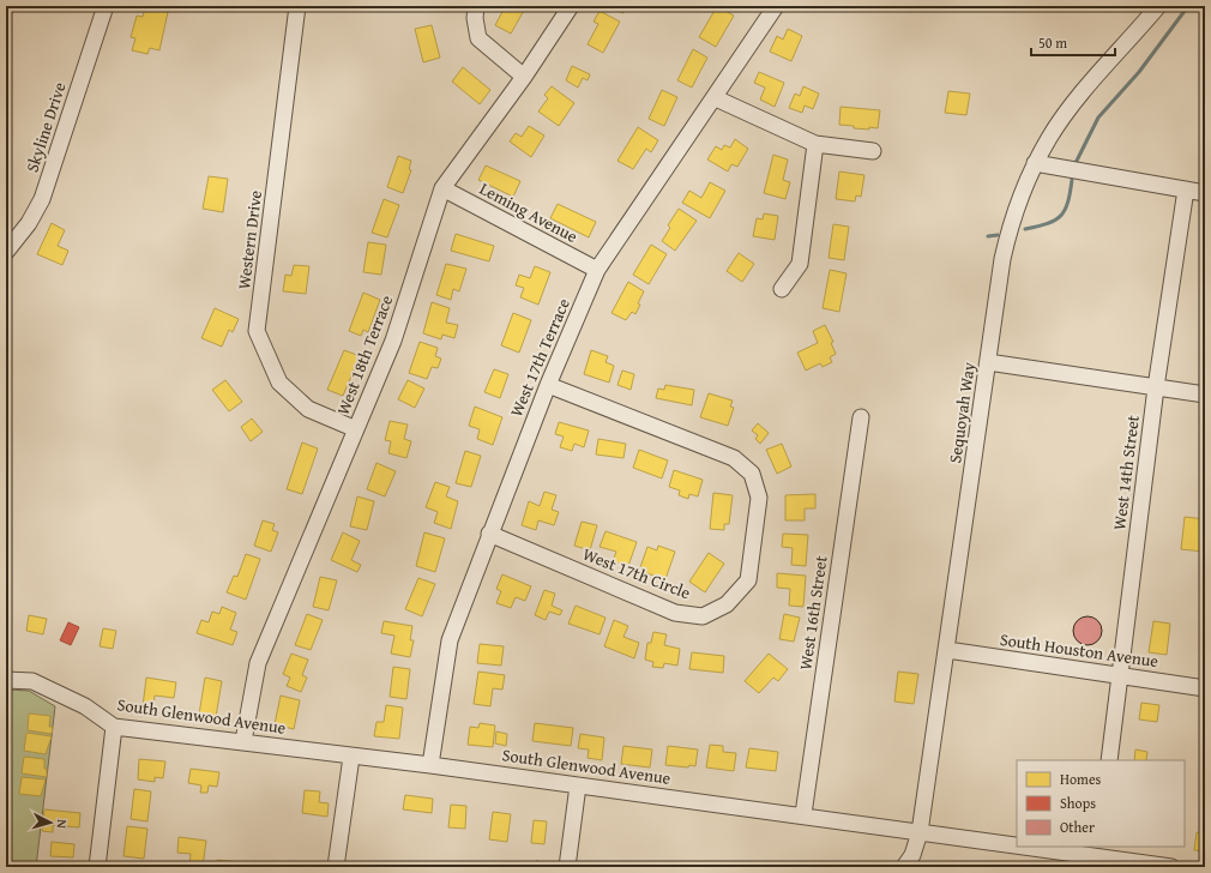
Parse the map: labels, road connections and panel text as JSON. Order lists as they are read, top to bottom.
{
  "streets": {
    "street": [
      "Skyline Drive",
      "Leming Avenue",
      "Western Drive",
      "West 18th Terrace",
      "West 17th Terrace",
      "Sequoyah Way",
      "West 14th Street",
      "West 17th Circle",
      "West 16th Street",
      "South Houston Avenue",
      "South Glenwood Avenue"
    ]
  },
  "crossings": [
    ["Leming Avenue", "West 18th Terrace"],
    ["Leming Avenue", "West 17th Terrace"],
    ["Western Drive", "West 18th Terrace"],
    ["West 18th Terrace", "South Glenwood Avenue"],
    ["West 17th Terrace", "West 17th Circle"],
    ["West 17th Terrace", "South Glenwood Avenue"],
    ["Sequoyah Way", "South Houston Avenue"],
    ["Sequoyah Way", "South Glenwood Avenue"],
    ["West 14th Street", "South Houston Avenue"],
    ["West 16th Street", "South Glenwood Avenue"]
  ],
  "legend": ["Homes", "Shops", "Other"],
  "scale_bar": "50 m",
  "north": "right"
}
